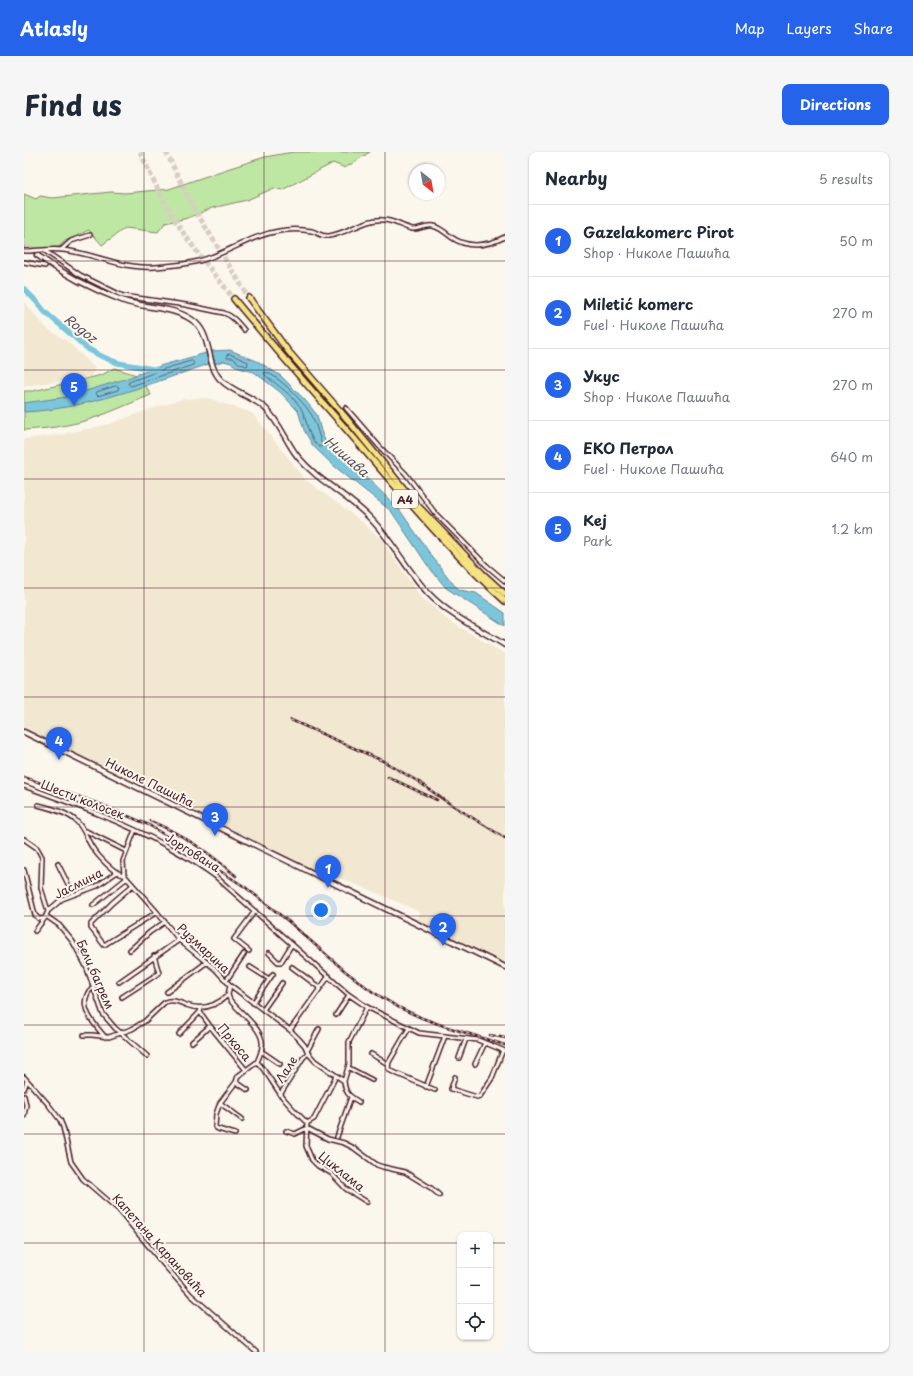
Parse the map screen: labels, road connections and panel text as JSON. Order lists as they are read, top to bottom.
{
  "streets": {
    "highway": ["A4"],
    "main road": ["Николе Пашића"],
    "street": [
      "Шести колосек",
      "Јоргована",
      "Јасмина",
      "Рузмарина",
      "Бели багрем",
      "Пркоса",
      "Лале",
      "Циклама",
      "Капетана Карановића"
    ]
  },
  "crossings": [
    ["Шести колосек", "Јоргована"],
    ["Јасмина", "Рузмарина"],
    ["Рузмарина", "Лале"]
  ],
  "water": ["Rogoz", "Нишава"],
  "north": "bottom right",
  "page": {
    "header": "Atlasly",
    "nav": ["Map", "Layers", "Share"],
    "title": "Find us",
    "buttons": "Directions",
    "heading": ["Nearby", "5 results"],
    "list": [
      {
        "mark": "1",
        "name": "Gazelakomerc Pirot",
        "note": "Shop · Николе Пашића",
        "value": "50 m"
      },
      {
        "mark": "2",
        "name": "Miletić komerc",
        "note": "Fuel · Николе Пашића",
        "value": "270 m"
      },
      {
        "mark": "3",
        "name": "Укус",
        "note": "Shop · Николе Пашића",
        "value": "270 m"
      },
      {
        "mark": "4",
        "name": "ЕКО Петрол",
        "note": "Fuel · Николе Пашића",
        "value": "640 m"
      },
      {
        "mark": "5",
        "name": "Кеј",
        "note": "Park",
        "value": "1.2 km"
      }
    ],
    "pins": [
      "5",
      "4",
      "3",
      "1",
      "2"
    ],
    "map_buttons": ["+", "−"]
  }
}
